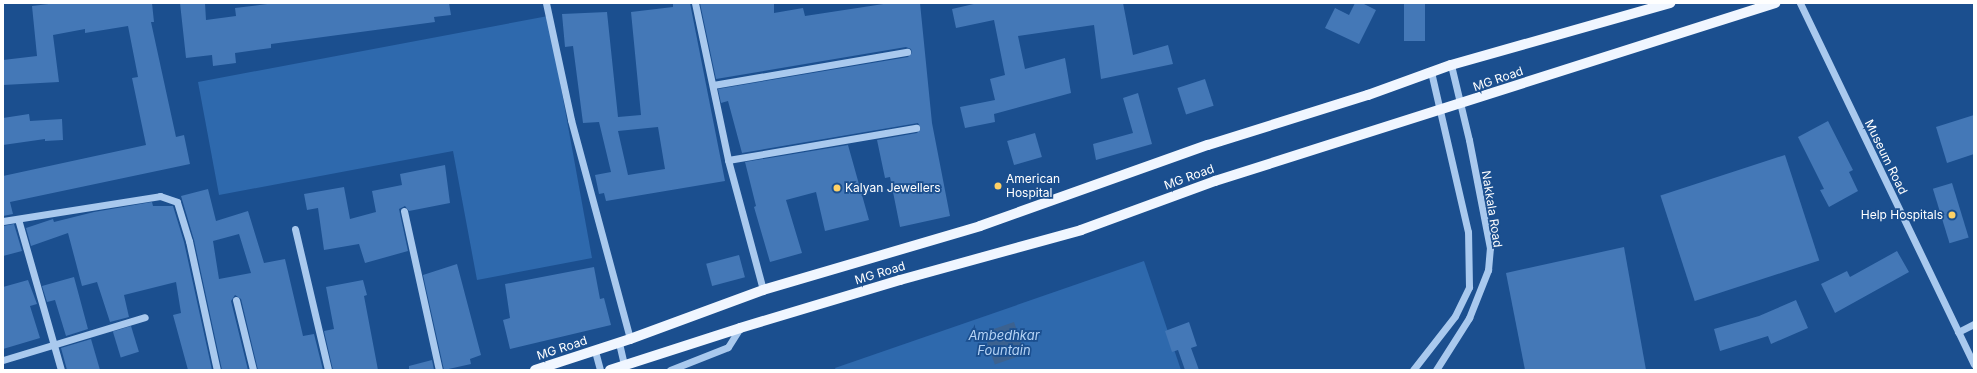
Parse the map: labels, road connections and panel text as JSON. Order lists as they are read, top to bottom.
{
  "streets": {
    "main road": ["MG Road"],
    "street": ["Museum Road", "Nakkala Road"]
  },
  "crossings": [
    ["MG Road", "Nakkala Road"]
  ],
  "water": ["Ambedhkar Fountain"],
  "places": ["American Hospital", "Kalyan Jewellers", "Help Hospitals"]
}
